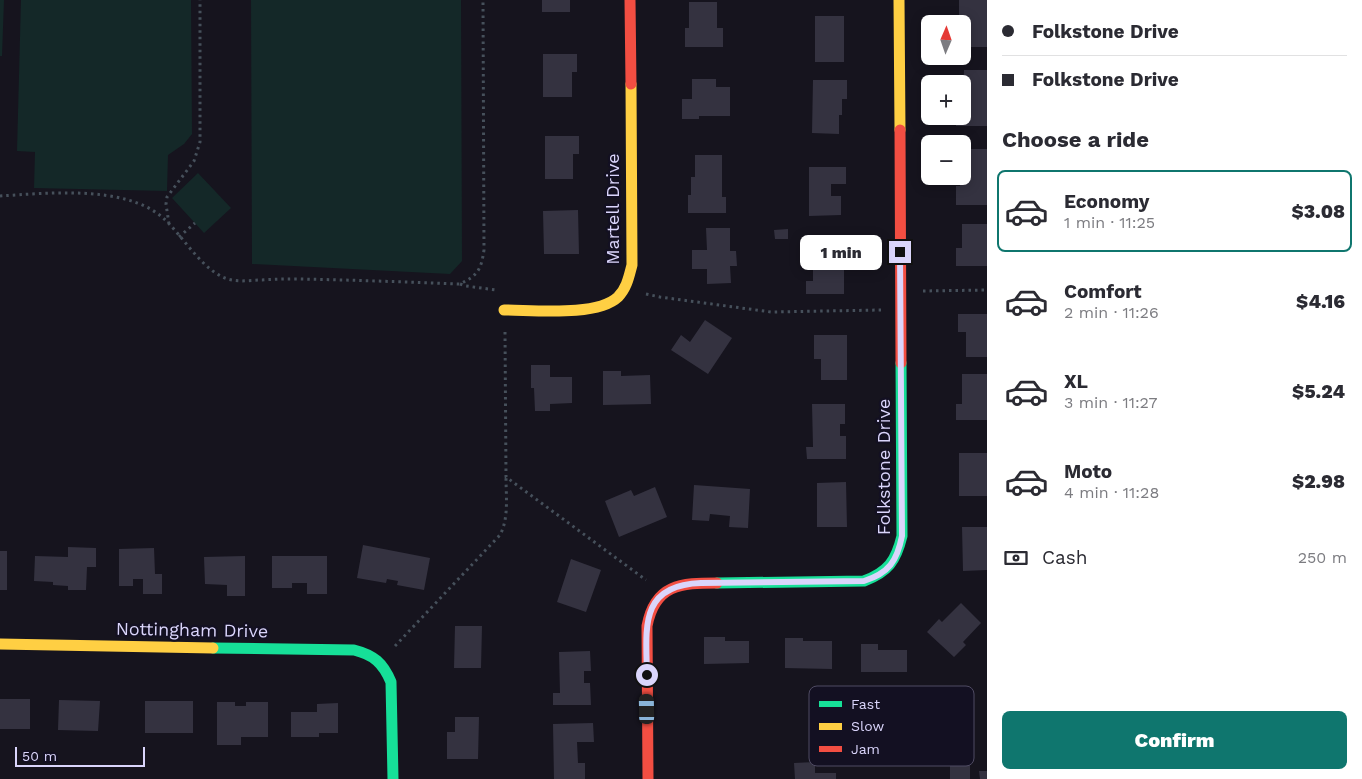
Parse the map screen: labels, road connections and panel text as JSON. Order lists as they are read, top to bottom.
{
  "streets": {
    "street": ["Martell Drive", "Folkstone Drive", "Nottingham Drive"]
  },
  "legend": ["Fast", "Slow", "Jam"],
  "scale_bar": "50 m",
  "north": "top",
  "page": {
    "banner": ["Folkstone Drive", "Folkstone Drive"],
    "map_buttons": ["+", "−"],
    "heading": "Choose a ride",
    "list": [
      {
        "name": "Economy",
        "note": "1 min · 11:25",
        "value": "$3.08"
      },
      {
        "name": "Comfort",
        "note": "2 min · 11:26",
        "value": "$4.16"
      },
      {
        "name": "XL",
        "note": "3 min · 11:27",
        "value": "$5.24"
      },
      {
        "name": "Moto",
        "note": "4 min · 11:28",
        "value": "$2.98"
      }
    ],
    "bubble": "1 min",
    "pay": ["Cash", "250 m"],
    "buttons": "Confirm",
    "scale": "50 m"
  }
}
